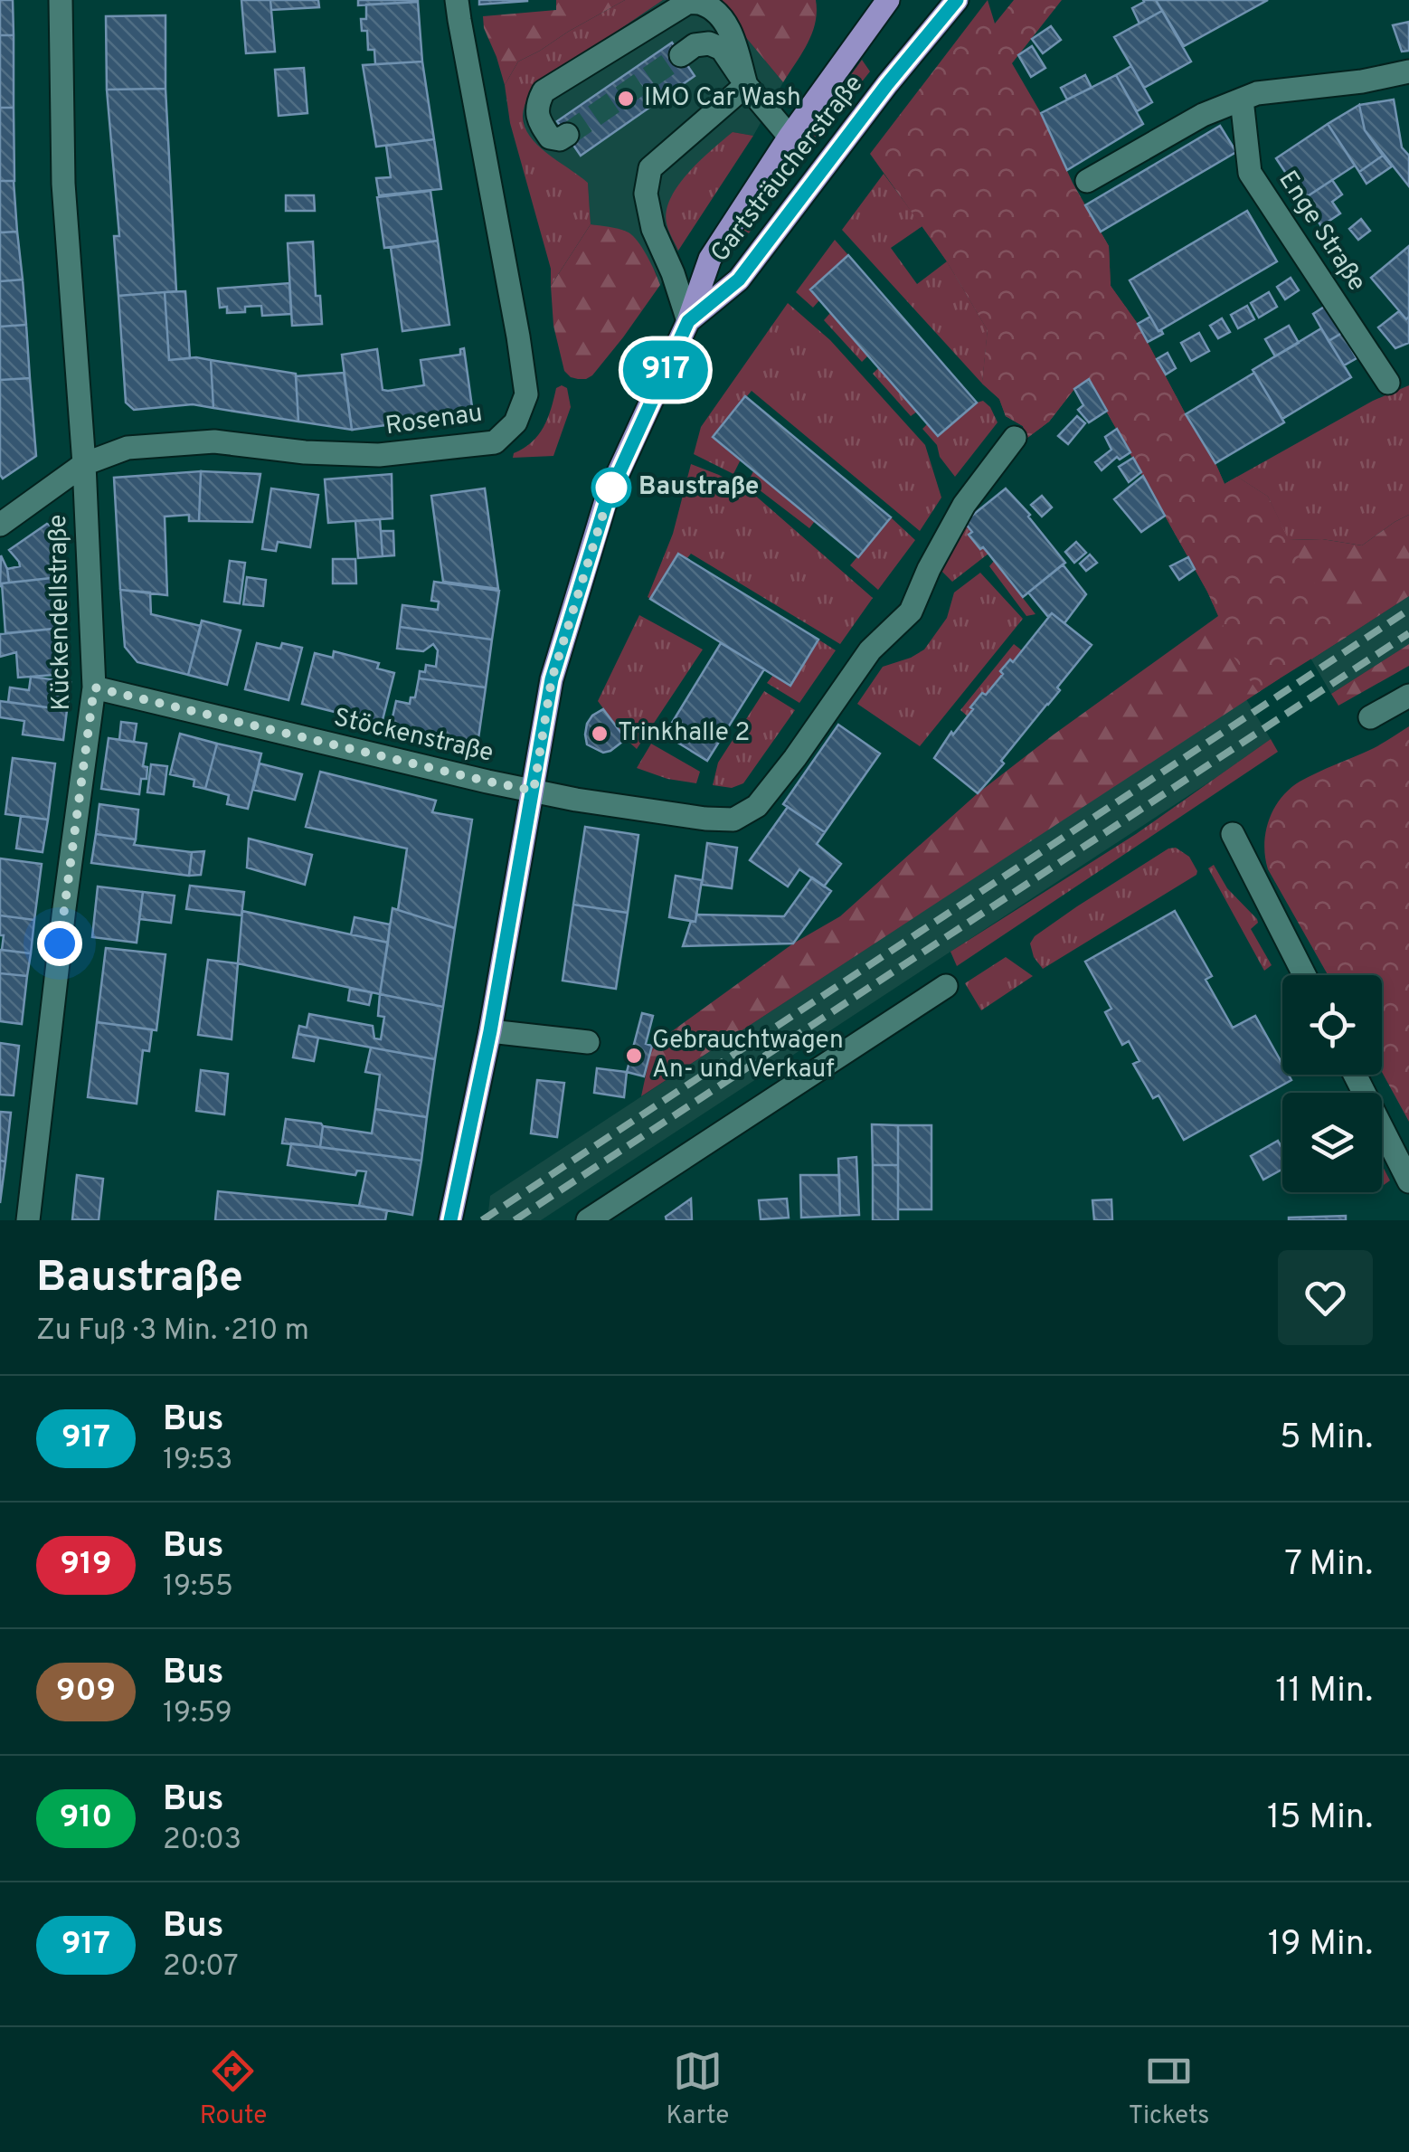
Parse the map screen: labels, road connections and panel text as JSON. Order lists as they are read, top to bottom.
{
  "streets": {
    "main road": ["Gartsträucherstraße"],
    "street": [
      "Enge Straße",
      "Rosenau",
      "Kückendellstraße",
      "Stöckenstraße"
    ]
  },
  "crossings": [
    ["Rosenau", "Kückendellstraße"],
    ["Kückendellstraße", "Stöckenstraße"]
  ],
  "places": [
    "IMO Car Wash",
    "Baustraße",
    "Trinkhalle 2",
    "Gebrauchtwagen An- und Verkauf"
  ],
  "lines": ["bus line 917"],
  "page": {
    "on_map": "917",
    "heading": ["Baustraße", "Zu Fuß · 3 Min. · 210 m"],
    "list": [
      {
        "mark": "917",
        "name": "Bus",
        "note": "19:53",
        "value": "5 Min."
      },
      {
        "mark": "919",
        "name": "Bus",
        "note": "19:55",
        "value": "7 Min."
      },
      {
        "mark": "909",
        "name": "Bus",
        "note": "19:59",
        "value": "11 Min."
      },
      {
        "mark": "910",
        "name": "Bus",
        "note": "20:03",
        "value": "15 Min."
      },
      {
        "mark": "917",
        "name": "Bus",
        "note": "20:07",
        "value": "19 Min."
      }
    ],
    "tabs": ["Route", "Karte", "Tickets"]
  }
}
